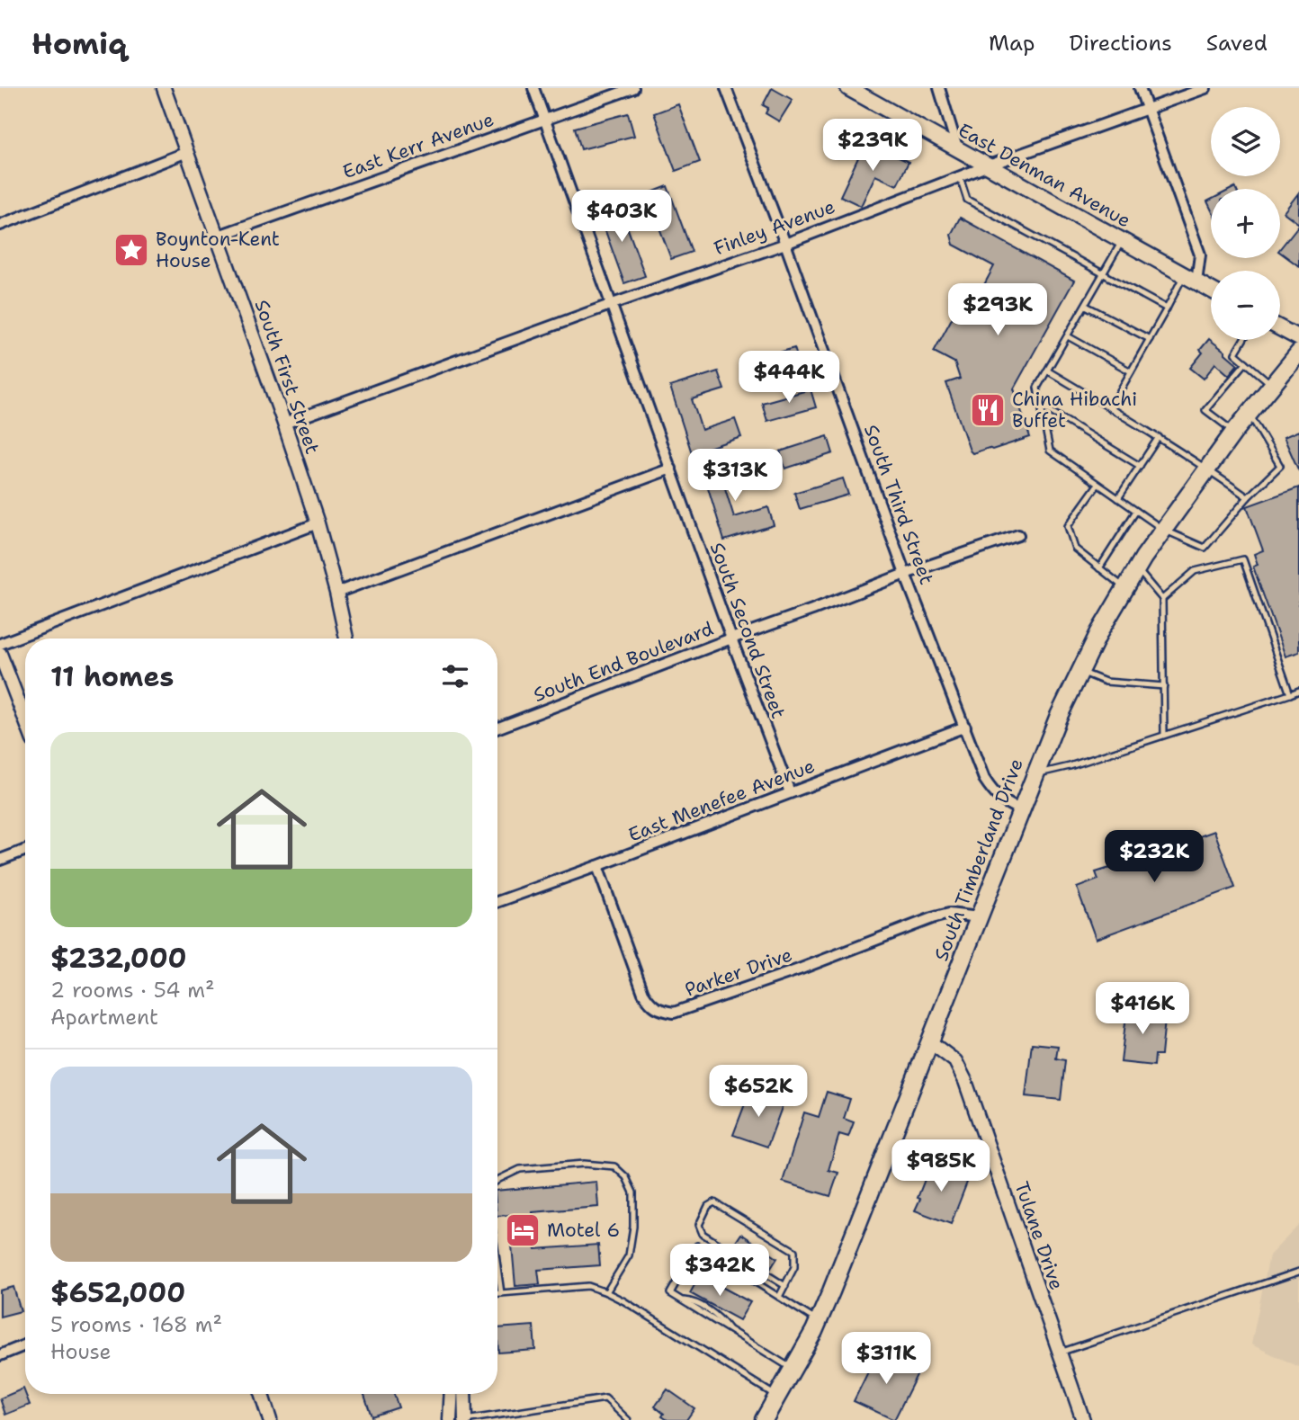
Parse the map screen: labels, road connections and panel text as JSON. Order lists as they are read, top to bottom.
{
  "streets": {
    "main road": ["East Denman Avenue", "South Timberland Drive"],
    "street": [
      "East Kerr Avenue",
      "Finley Avenue",
      "South First Street",
      "South Third Street",
      "South Second Street",
      "South End Boulevard",
      "East Menefee Avenue",
      "Parker Drive",
      "Tulane Drive"
    ]
  },
  "crossings": [
    ["East Kerr Avenue", "South First Street"],
    ["East Kerr Avenue", "South Second Street"],
    ["East Denman Avenue", "Finley Avenue"],
    ["Finley Avenue", "South First Street"],
    ["Finley Avenue", "South Third Street"],
    ["Finley Avenue", "South Second Street"],
    ["South Third Street", "South End Boulevard"],
    ["South Third Street", "East Menefee Avenue"],
    ["South Third Street", "South Timberland Drive"],
    ["South Second Street", "South End Boulevard"],
    ["South Second Street", "East Menefee Avenue"],
    ["East Menefee Avenue", "Parker Drive"],
    ["South Timberland Drive", "Parker Drive"],
    ["South Timberland Drive", "Tulane Drive"]
  ],
  "places": {
    "place": ["Boynton-Kent House"],
    "restaurant": ["China Hibachi Buffet"],
    "hotel": ["Motel 6"]
  },
  "page": {
    "header": "Homiq",
    "nav": ["Map", "Directions", "Saved"],
    "map_buttons": ["+", "−"],
    "price": [
      "$239K",
      "$403K",
      "$293K",
      "$444K",
      "$313K",
      "$232K",
      "$416K",
      "$652K",
      "$985K",
      "$342K",
      "$311K"
    ],
    "heading": "11 homes",
    "list": [
      {
        "name": "$232,000",
        "note": "2 rooms · 54 m² · Apartment"
      },
      {
        "name": "$652,000",
        "note": "5 rooms · 168 m² · House"
      }
    ]
  }
}
